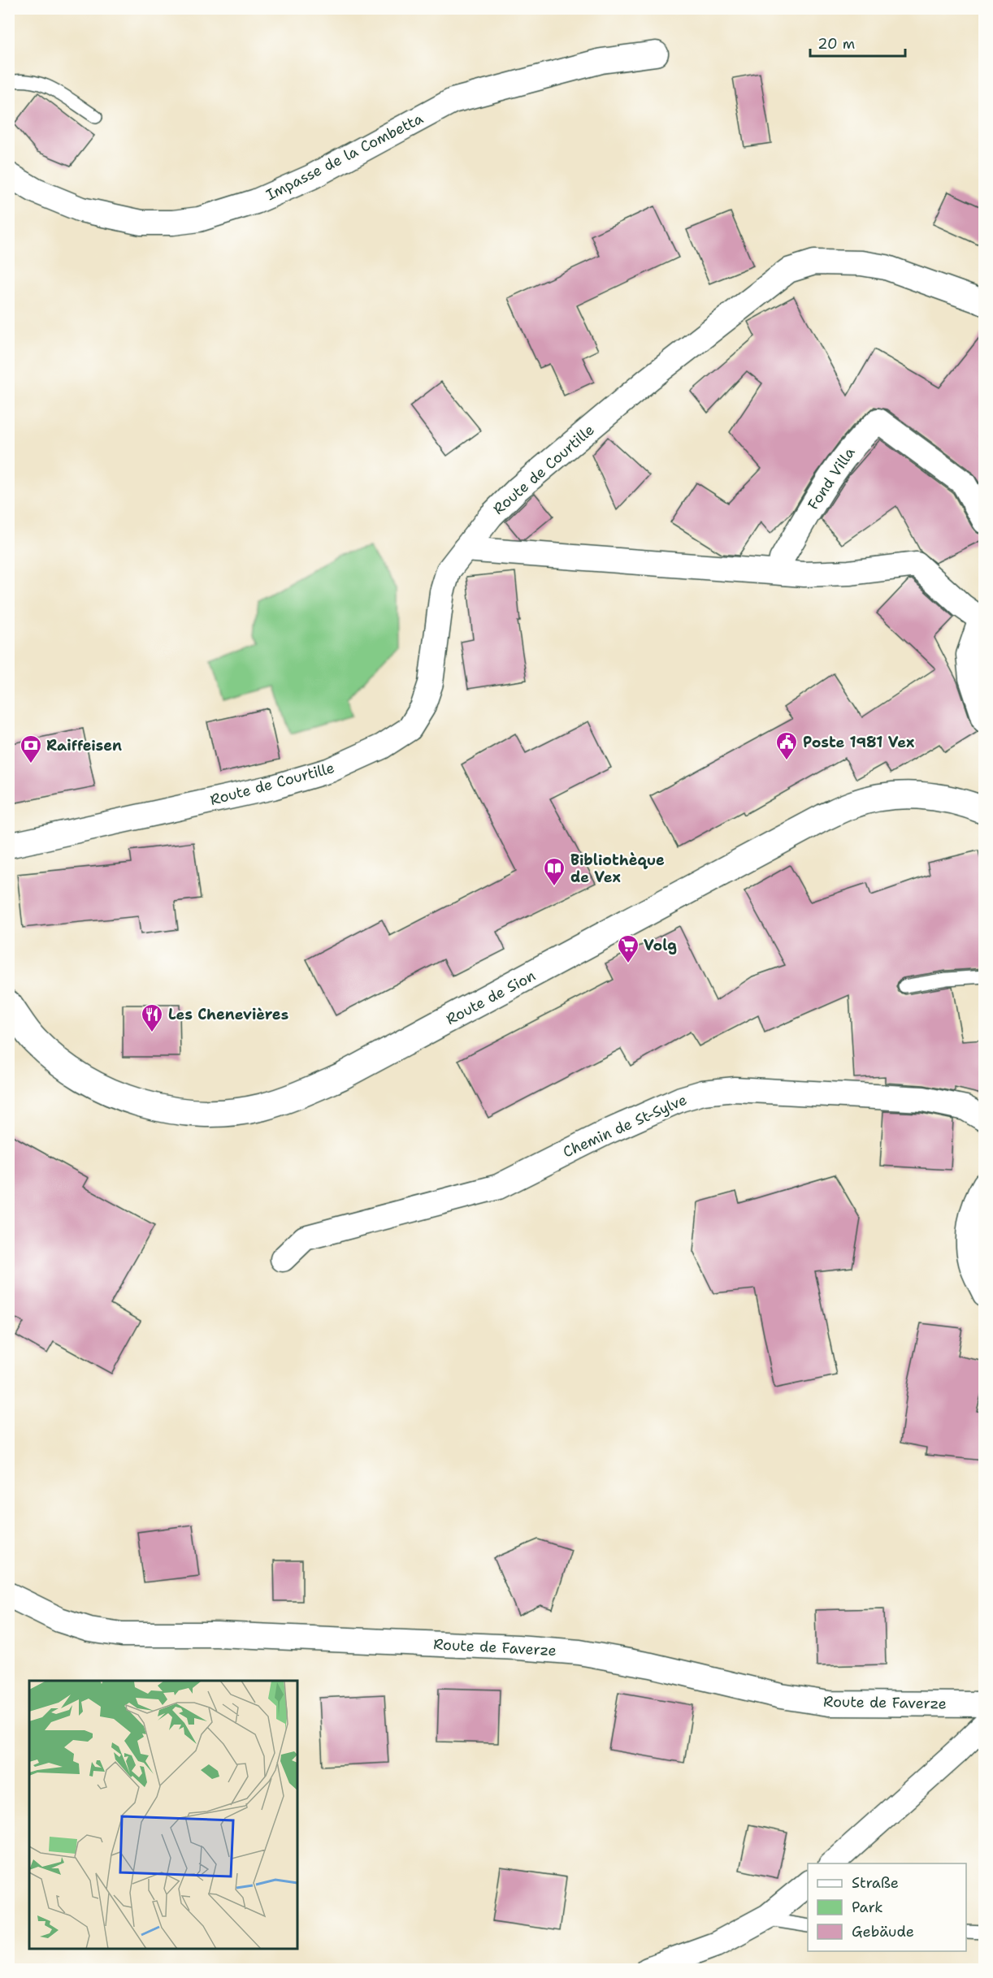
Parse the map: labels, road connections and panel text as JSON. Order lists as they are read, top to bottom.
{
  "streets": {
    "main road": ["Route de Sion"],
    "street": [
      "Impasse de la Combetta",
      "Route de Courtille",
      "Fond Villa",
      "Chemin de St-Sylve",
      "Route de Faverze"
    ]
  },
  "places": {
    "public building": ["Poste 1981 Vex"],
    "bank": ["Raiffeisen"],
    "library": ["Bibliothèque de Vex"],
    "supermarket": ["Volg"],
    "restaurant": ["Les Chenevières"]
  },
  "legend": ["Straße", "Park", "Gebäude"],
  "scale_bar": "20 m"
}
